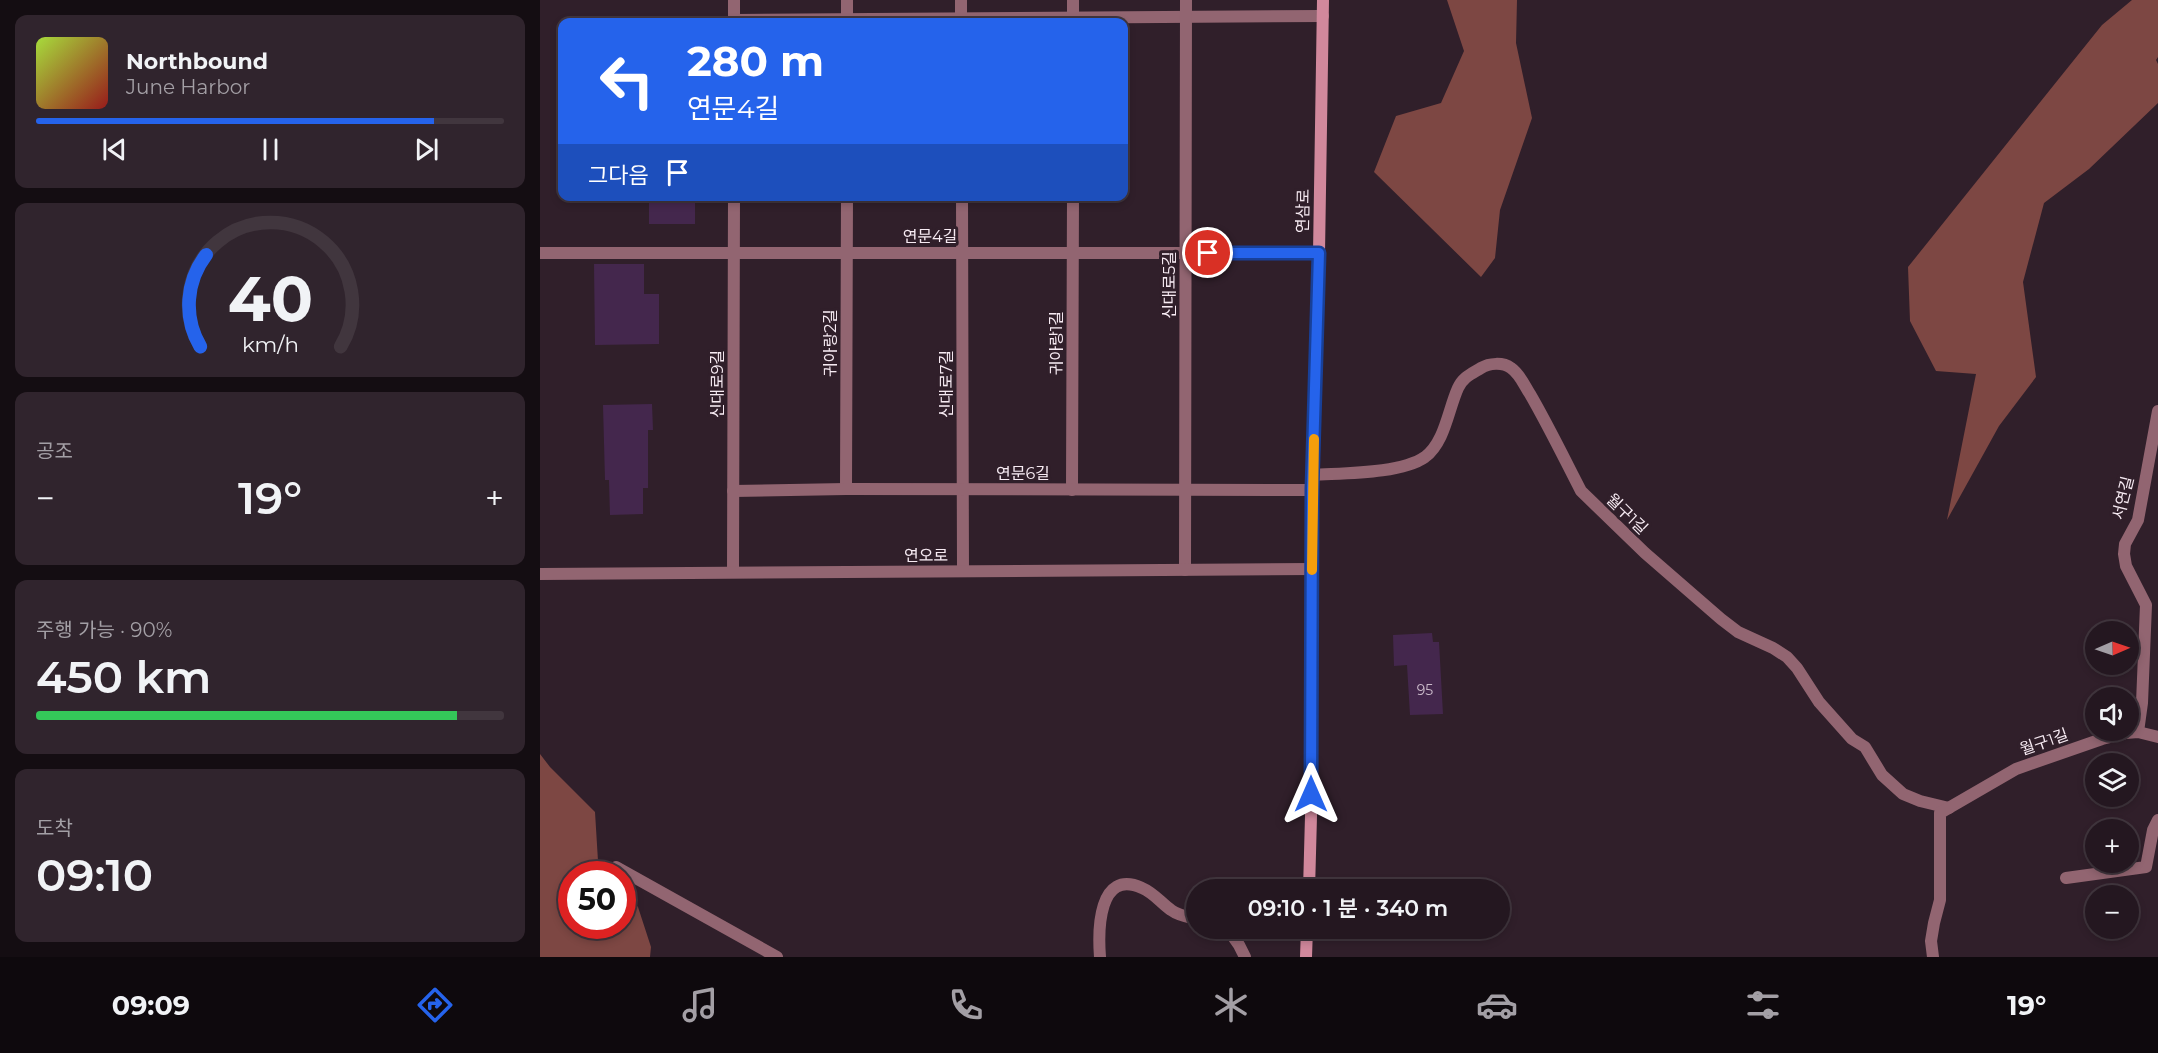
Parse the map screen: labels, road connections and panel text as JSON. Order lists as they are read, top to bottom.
{
  "streets": {
    "main road": ["연삼로"],
    "street": [
      "연문4길",
      "신대로5길",
      "귀아랑2길",
      "귀아랑1길",
      "신대로9길",
      "신대로7길",
      "연문6길",
      "서연길",
      "월구1길",
      "연오로"
    ]
  },
  "crossings": [
    ["연삼로", "연문4길"],
    ["연삼로", "연문6길"],
    ["연삼로", "월구1길"],
    ["연삼로", "연오로"],
    ["연문4길", "신대로5길"],
    ["연문4길", "귀아랑2길"],
    ["연문4길", "귀아랑1길"],
    ["연문4길", "신대로9길"],
    ["연문4길", "신대로7길"],
    ["신대로5길", "연문6길"],
    ["신대로5길", "연오로"],
    ["귀아랑2길", "연문6길"],
    ["귀아랑1길", "연문6길"],
    ["신대로9길", "연문6길"],
    ["신대로9길", "연오로"],
    ["신대로7길", "연문6길"],
    ["신대로7길", "연오로"]
  ],
  "house_numbers": ["95"],
  "north": "right",
  "page": {
    "turn": ["280 m", "연문4길"],
    "song": ["Northbound", "June Harbor"],
    "then": "그다음",
    "tile": [
      "공조",
      ["주행 가능 · 90%", "450 km"],
      ["도착", "09:10"]
    ],
    "heat": ["−", "19°", "+"],
    "map_buttons": ["+", "−"],
    "limit": "50",
    "trip": "09:10 · 1 분 · 340 m",
    "tabs": ["09:09", "19°"],
    "gauge": ["40", "km/h"]
  }
}
